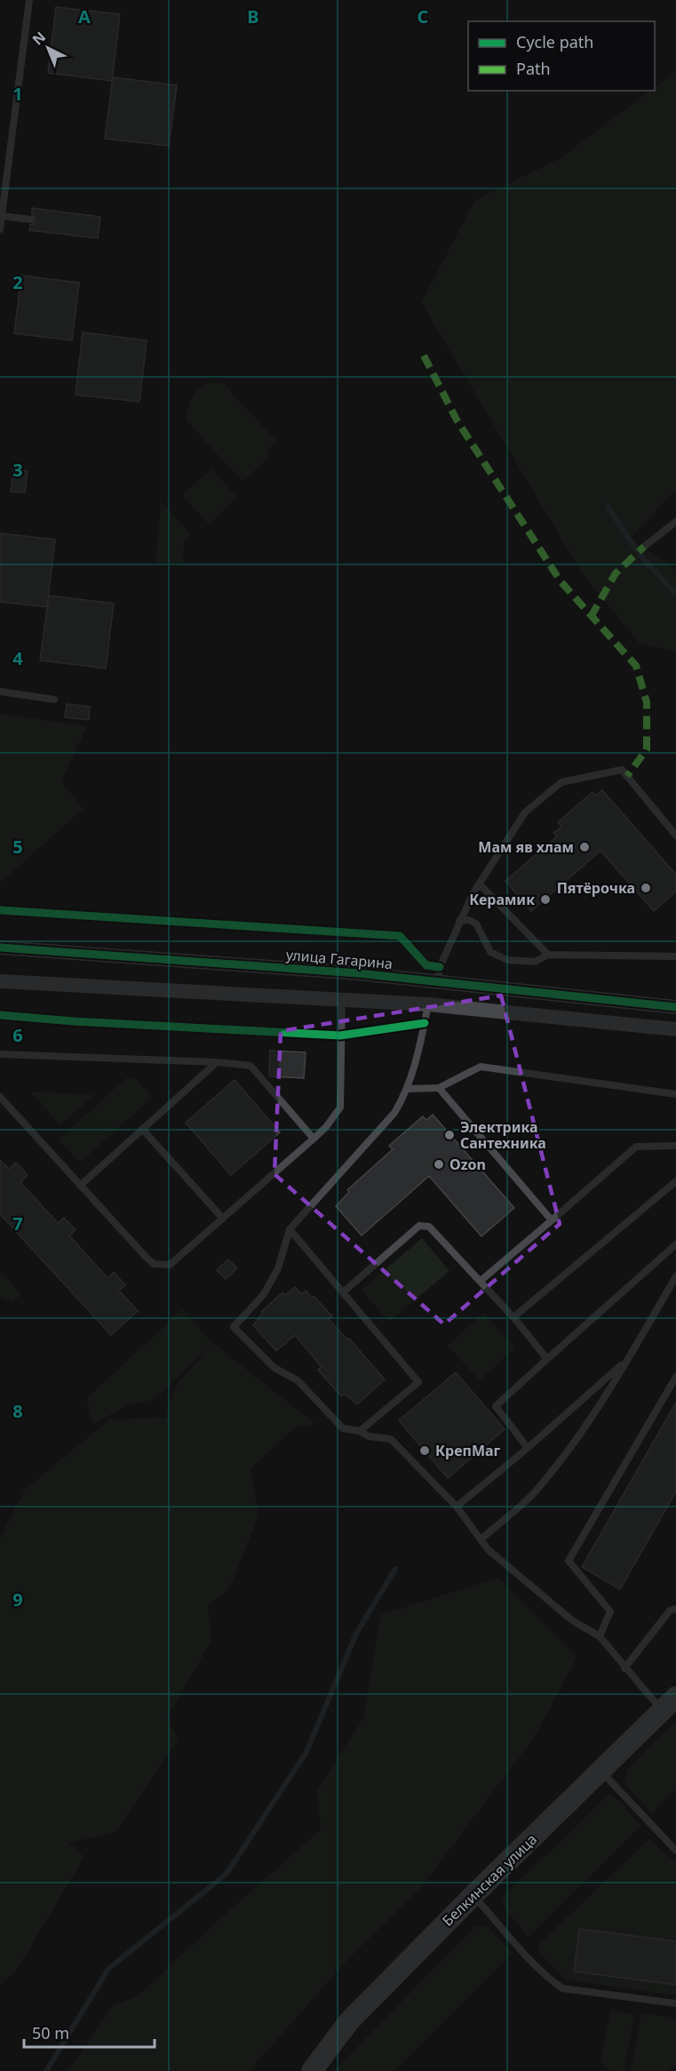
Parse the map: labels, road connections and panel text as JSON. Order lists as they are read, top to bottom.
{
  "streets": {
    "main road": ["Белкинская улица"],
    "street": ["улица Гагарина"]
  },
  "places": [
    "Мам яв хлам",
    "Пятёрочка",
    "Керамик",
    "Электрика Сантехника",
    "Ozon",
    "КрепМаг"
  ],
  "legend": ["Cycle path", "Path"],
  "scale_bar": "50 m",
  "north": "top left",
  "grid": {
    "columns": ["A", "B", "C"],
    "rows": [
      "1",
      "2",
      "3",
      "4",
      "5",
      "6",
      "7",
      "8",
      "9"
    ]
  }
}
